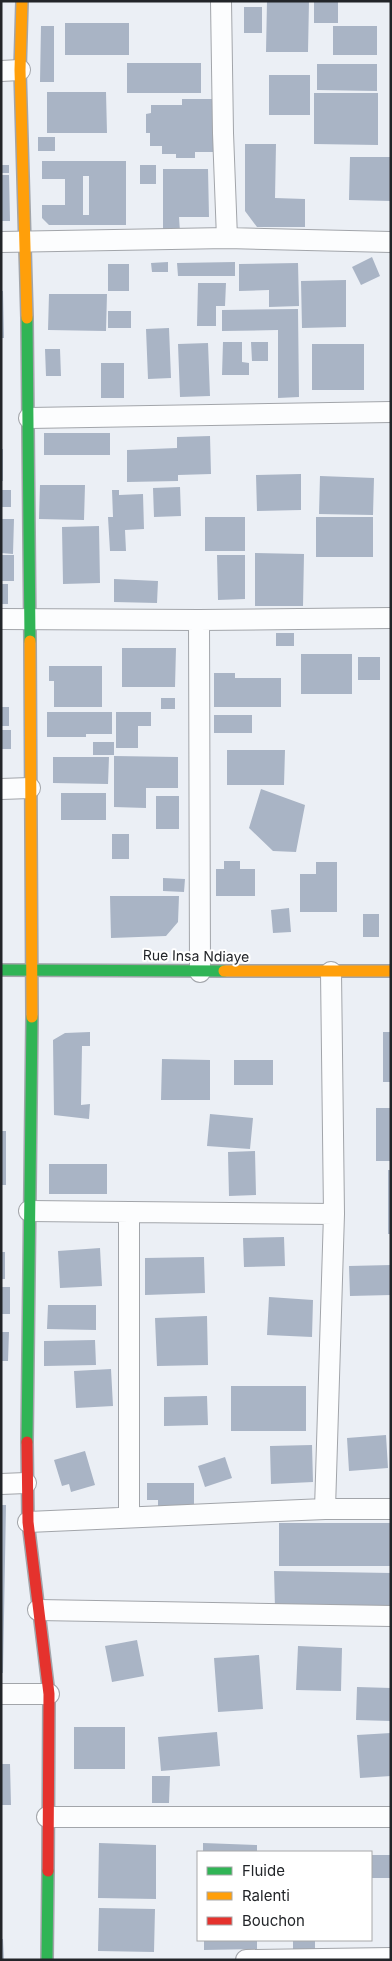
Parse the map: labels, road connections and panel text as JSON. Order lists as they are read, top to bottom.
{
  "streets": {
    "street": ["Rue Insa Ndiaye"]
  },
  "legend": ["Fluide", "Ralenti", "Bouchon"]
}
